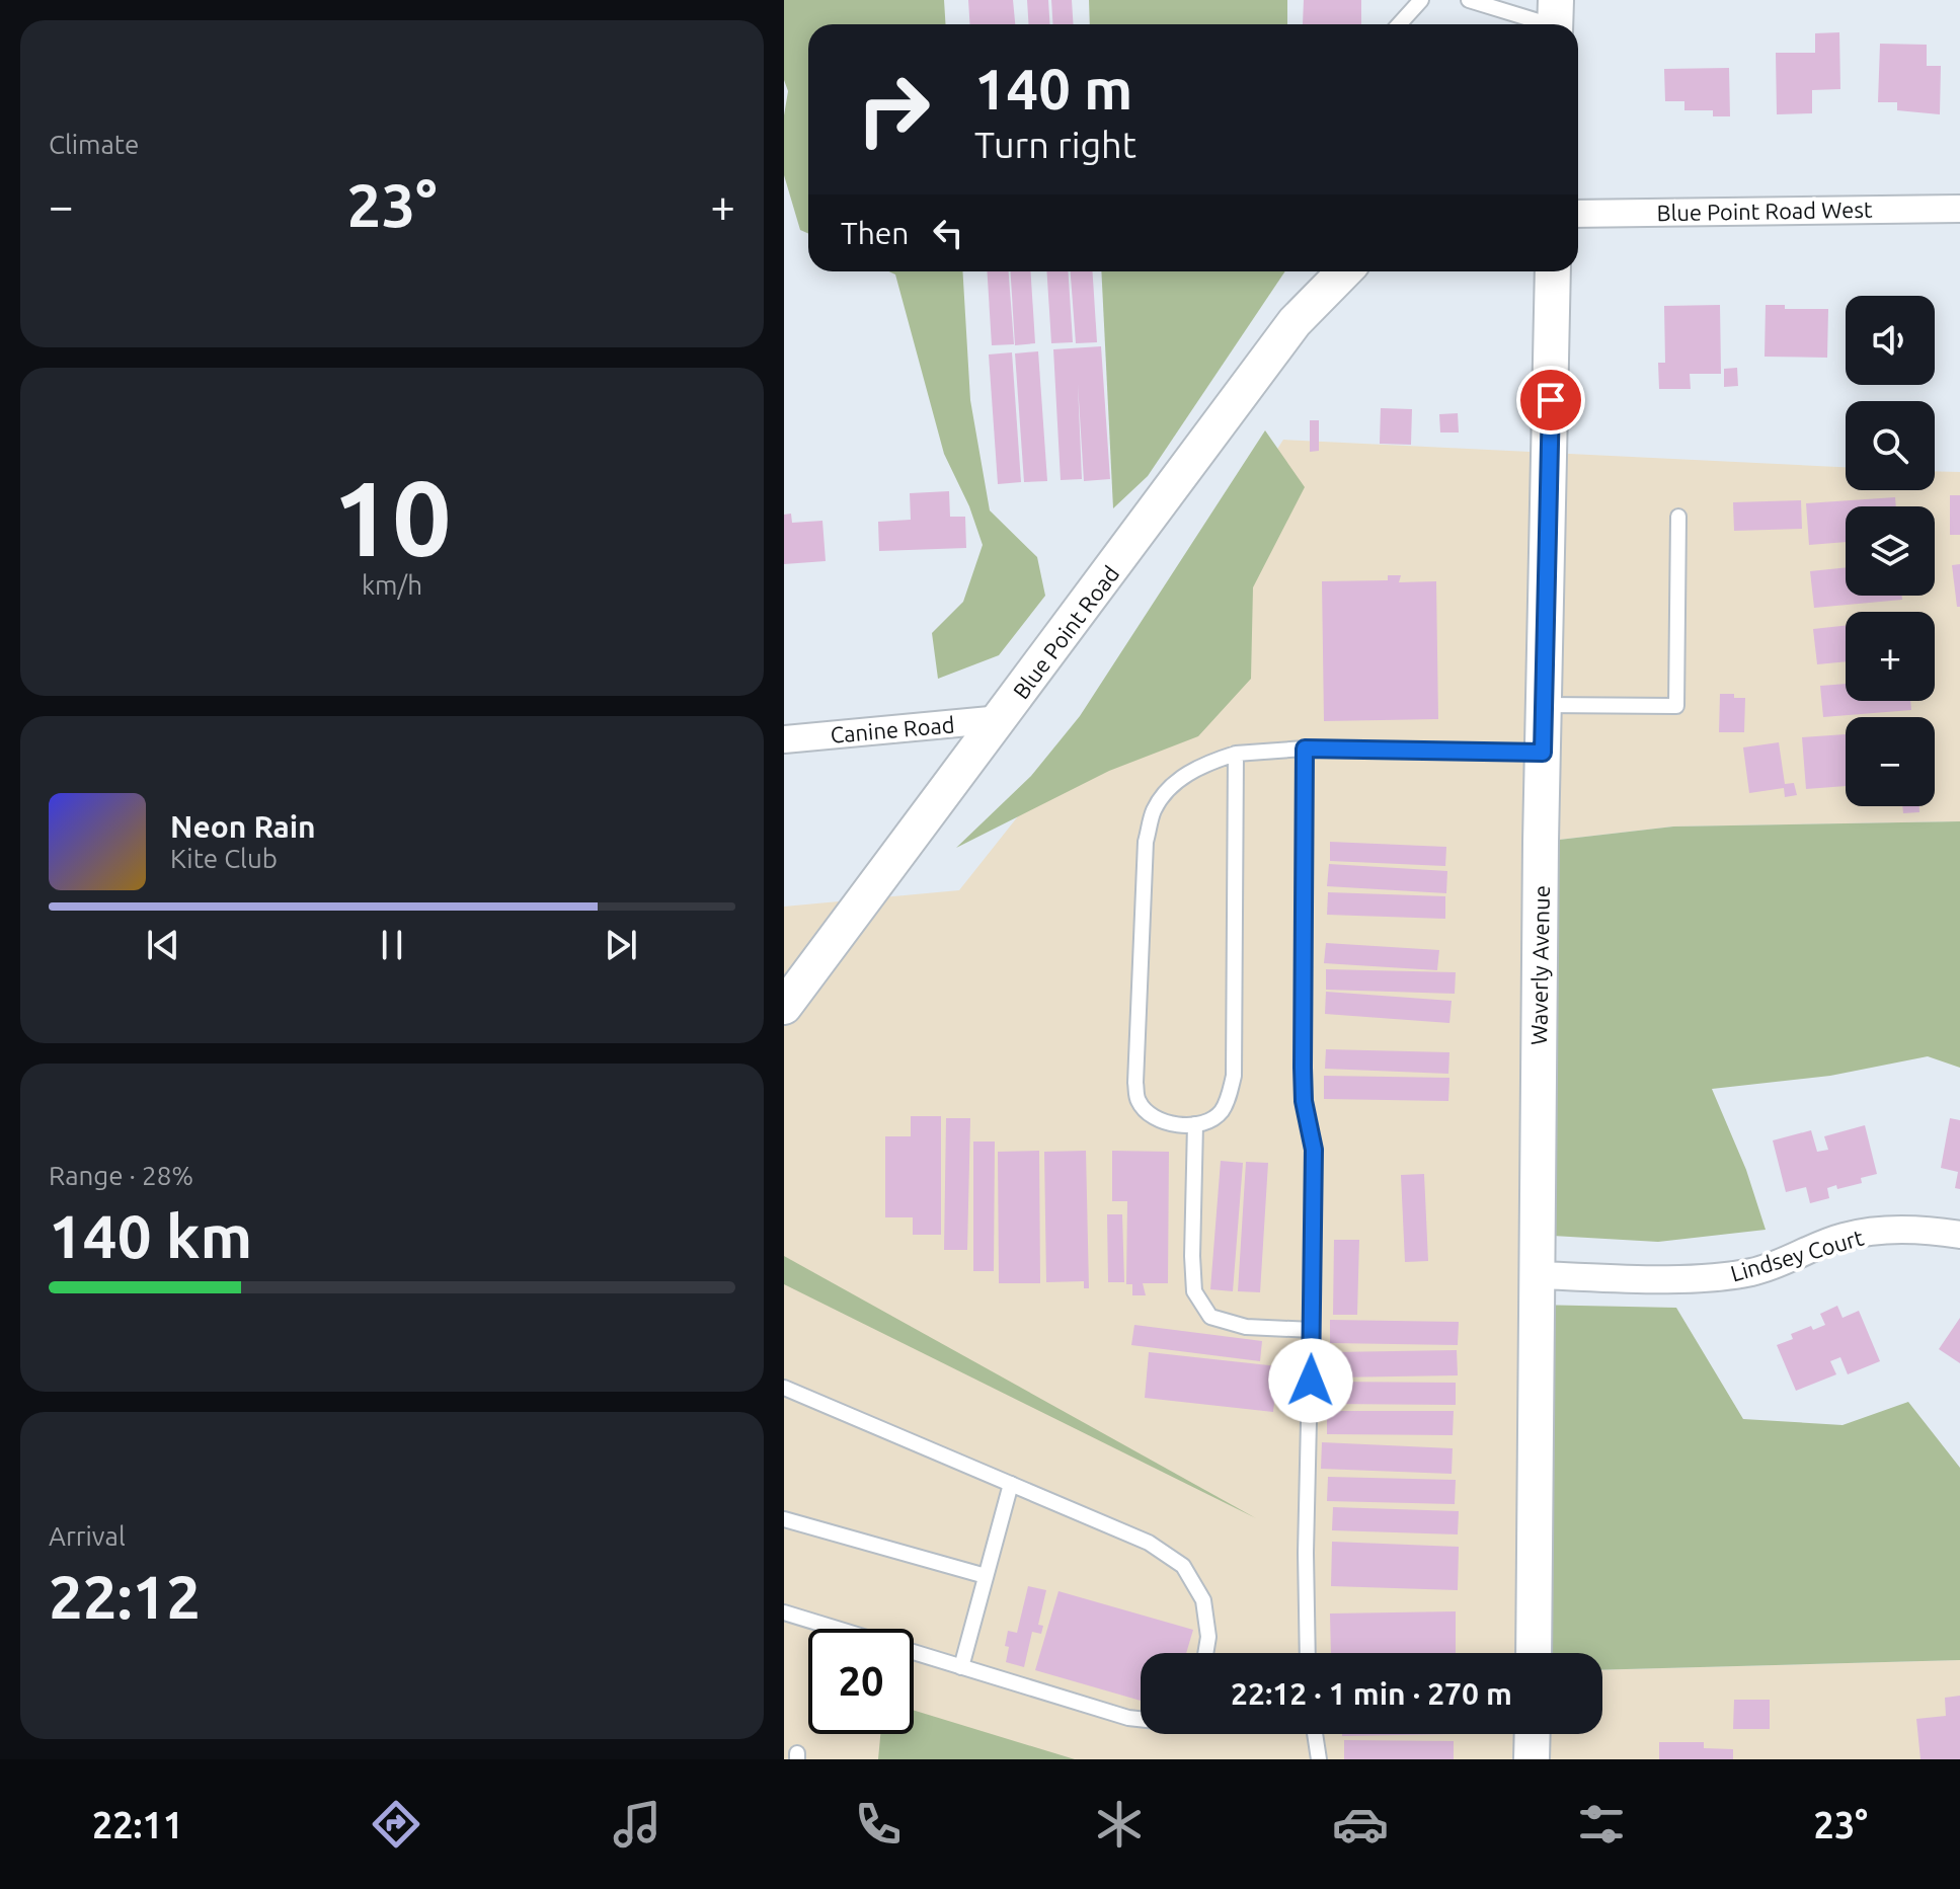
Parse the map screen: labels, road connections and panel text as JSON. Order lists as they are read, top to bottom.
{
  "streets": {
    "street": [
      "Blue Point Road West",
      "Blue Point Road",
      "Canine Road",
      "Waverly Avenue",
      "Lindsey Court"
    ]
  },
  "crossings": [
    ["Blue Point Road", "Canine Road"],
    ["Waverly Avenue", "Lindsey Court"]
  ],
  "page": {
    "tile": [
      "Climate",
      ["10", "km/h"],
      ["Range · 28%", "140 km"],
      ["Arrival", "22:12"]
    ],
    "turn": ["140 m", "Turn right"],
    "heat": ["−", "23°", "+"],
    "then": "Then",
    "map_buttons": ["+", "−"],
    "song": ["Neon Rain", "Kite Club"],
    "limit": "20",
    "trip": "22:12 · 1 min · 270 m",
    "tabs": ["22:11", "23°"]
  }
}
